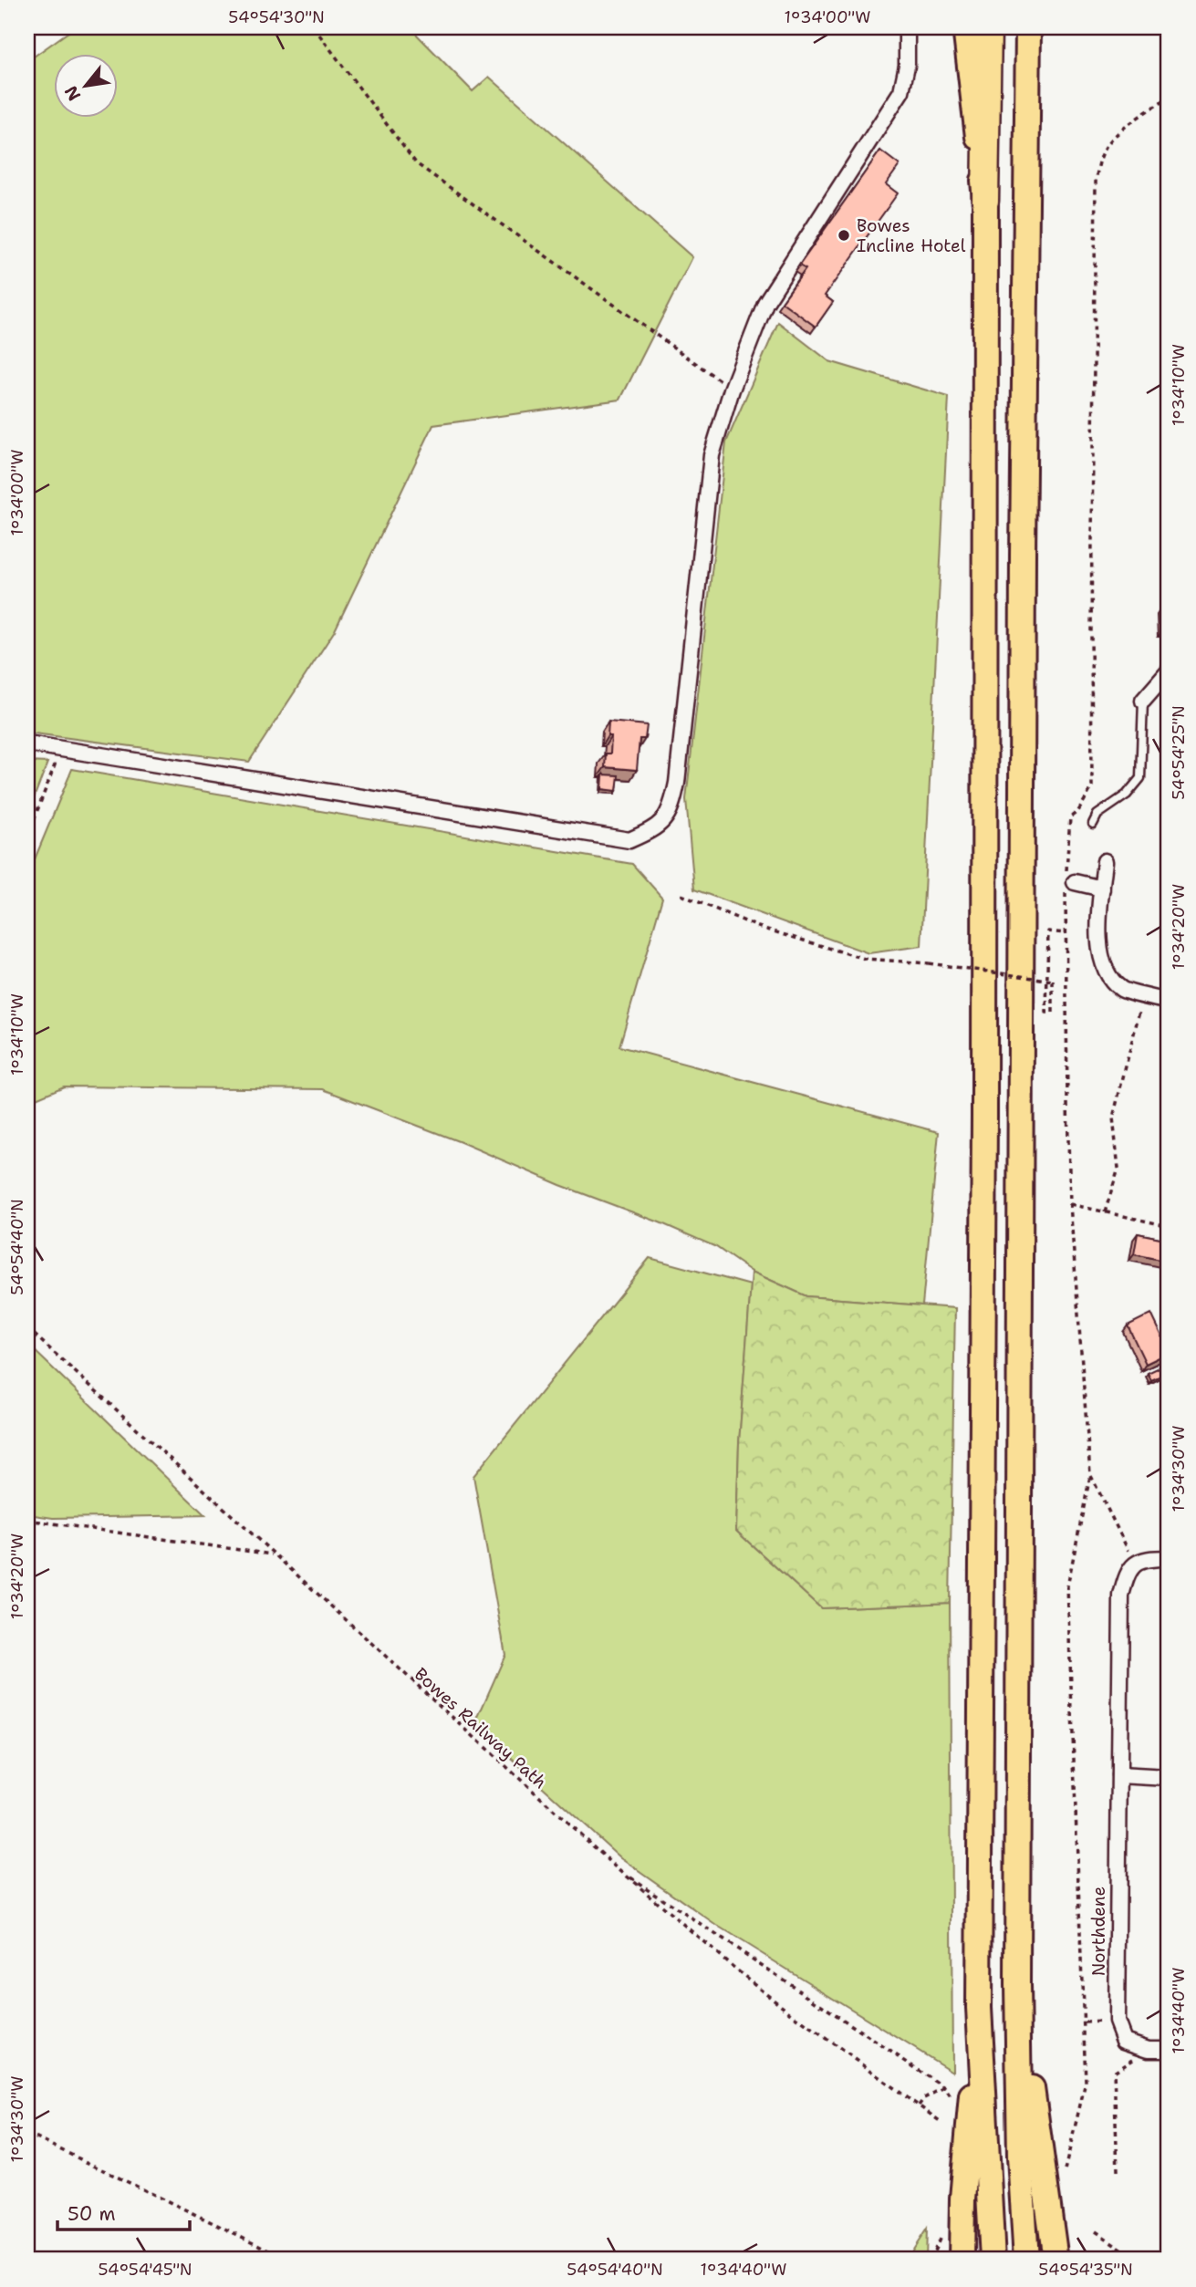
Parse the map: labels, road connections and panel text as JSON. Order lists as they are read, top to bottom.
{
  "streets": {
    "street": ["Northdene"],
    "path": ["Bowes Railway Path"]
  },
  "places": ["Bowes Incline Hotel"],
  "scale_bar": "50 m",
  "north": "bottom left",
  "coordinates": [
    "54°54'30\"N",
    "1°34'00\"W",
    "1°34'10\"W",
    "54°54'25\"N",
    "1°34'20\"W",
    "54°54'40\"N",
    "1°34'30\"W",
    "1°34'40\"W",
    "54°54'45\"N",
    "54°54'35\"N"
  ]
}
